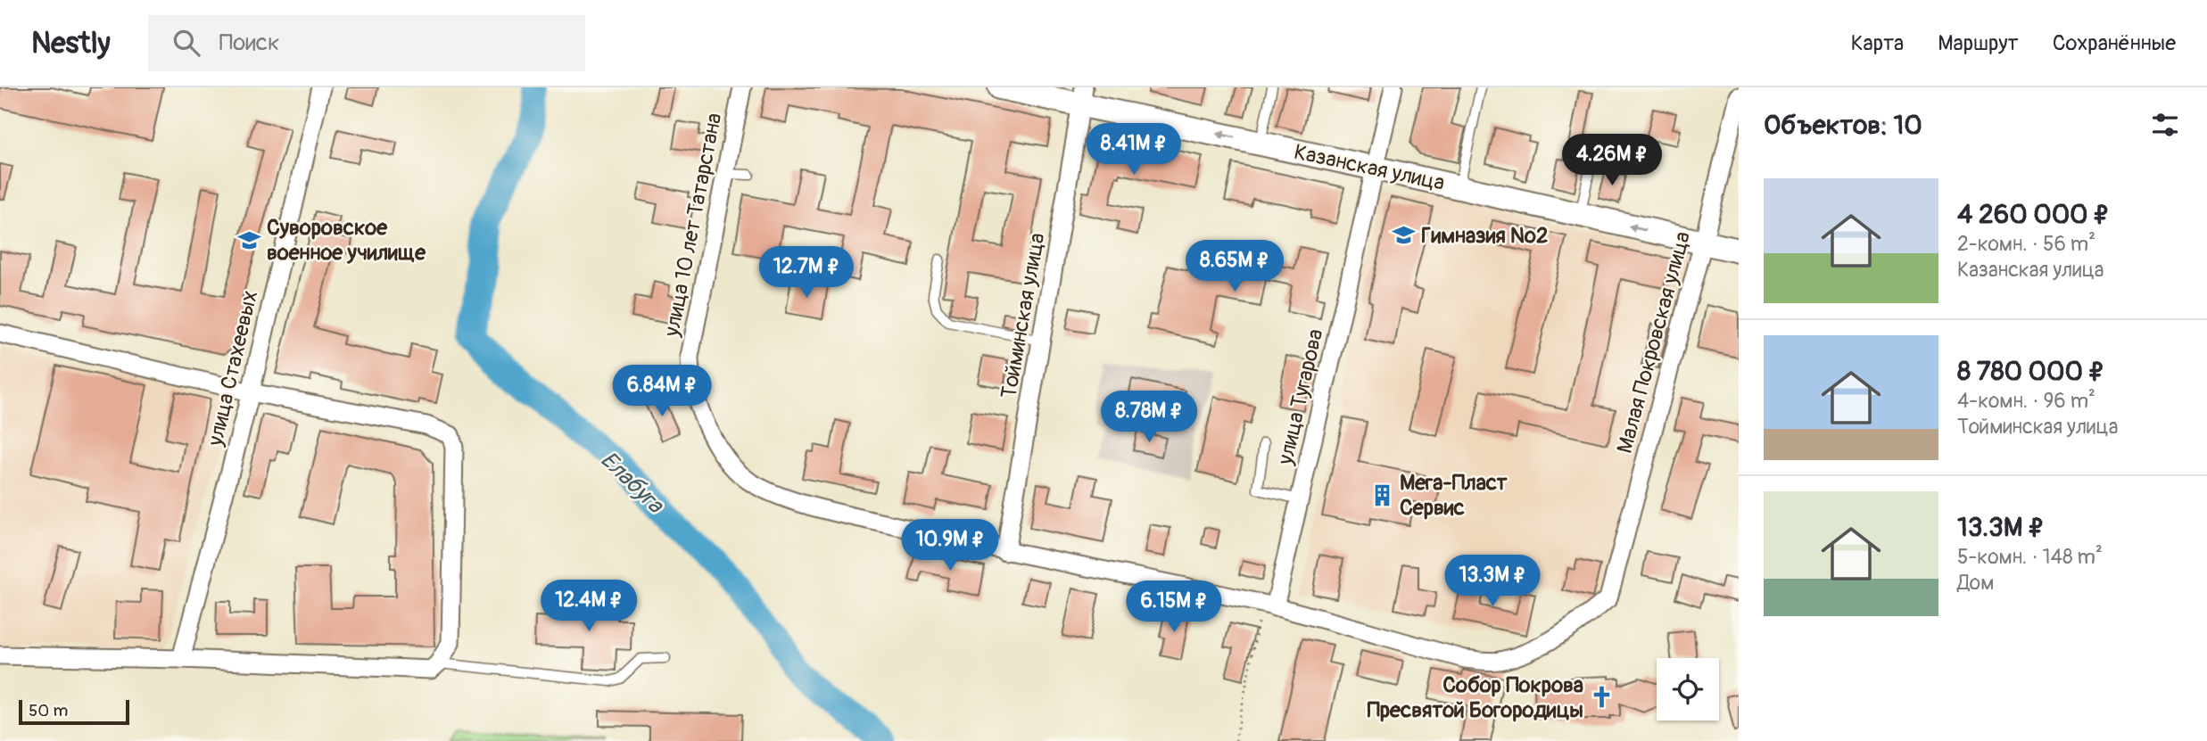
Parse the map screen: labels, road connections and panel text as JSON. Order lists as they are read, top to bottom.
{
  "streets": {
    "street": [
      "Казанская улица",
      "улица 10 лет Татарстана",
      "Тойминская улица",
      "Малая Покровская улица",
      "улица Стахеевых",
      "улица Тугарова"
    ]
  },
  "crossings": [
    ["Казанская улица", "Тойминская улица"],
    ["Казанская улица", "Малая Покровская улица"],
    ["Казанская улица", "улица Тугарова"],
    ["улица 10 лет Татарстана", "Тойминская улица"],
    ["улица 10 лет Татарстана", "Малая Покровская улица"],
    ["улица 10 лет Татарстана", "улица Тугарова"]
  ],
  "one_way": ["Казанская улица"],
  "water": ["Елабуга"],
  "places": {
    "school or university": ["Гимназия №2", "Суворовское военное училище"],
    "building": ["Мега-Пласт Сервис"],
    "church": ["Собор Покрова Пресвятой Богородицы"]
  },
  "scale_bar": "50 m",
  "page": {
    "header": "Nestly",
    "search": "Поиск",
    "nav": ["Карта", "Маршрут", "Сохранённые"],
    "heading": "Объектов: 10",
    "price": [
      "8.41M ₽",
      "4.26M ₽",
      "8.65M ₽",
      "12.7M ₽",
      "6.84M ₽",
      "8.78M ₽",
      "10.9M ₽",
      "13.3M ₽",
      "12.4M ₽",
      "6.15M ₽"
    ],
    "list": [
      {
        "name": "4 260 000 ₽",
        "note": "2-комн. · 56 m² · Казанская улица"
      },
      {
        "name": "8 780 000 ₽",
        "note": "4-комн. · 96 m² · Тойминская улица"
      },
      {
        "name": "13.3M ₽",
        "note": "5-комн. · 148 m² · Дом"
      }
    ],
    "scale": "50 m"
  }
}
